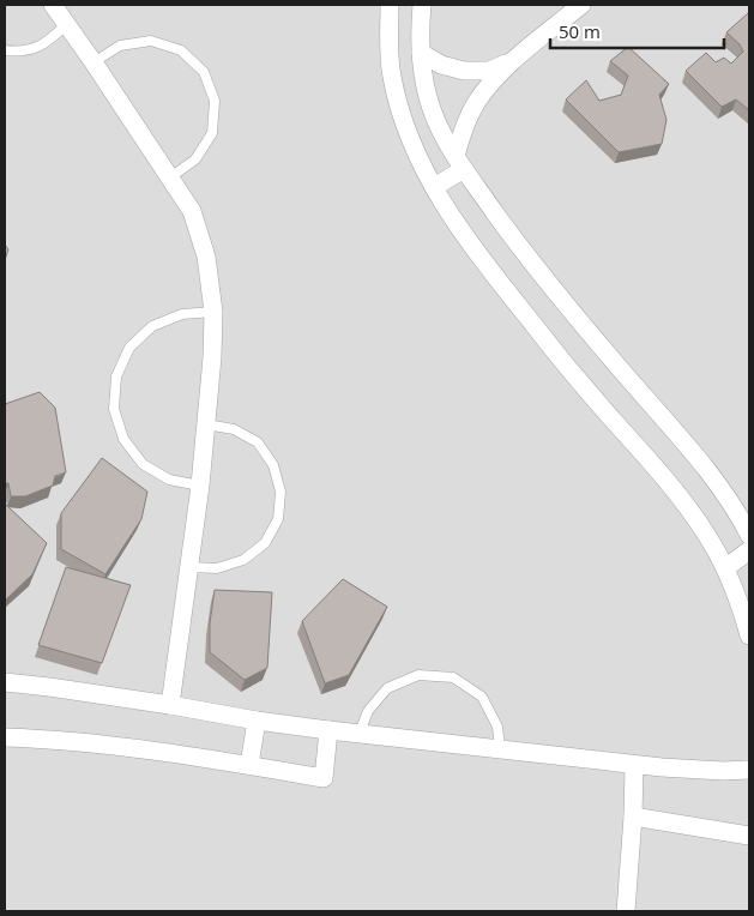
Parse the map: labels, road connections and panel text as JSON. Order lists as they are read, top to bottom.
{
  "scale_bar": "50 m"
}
